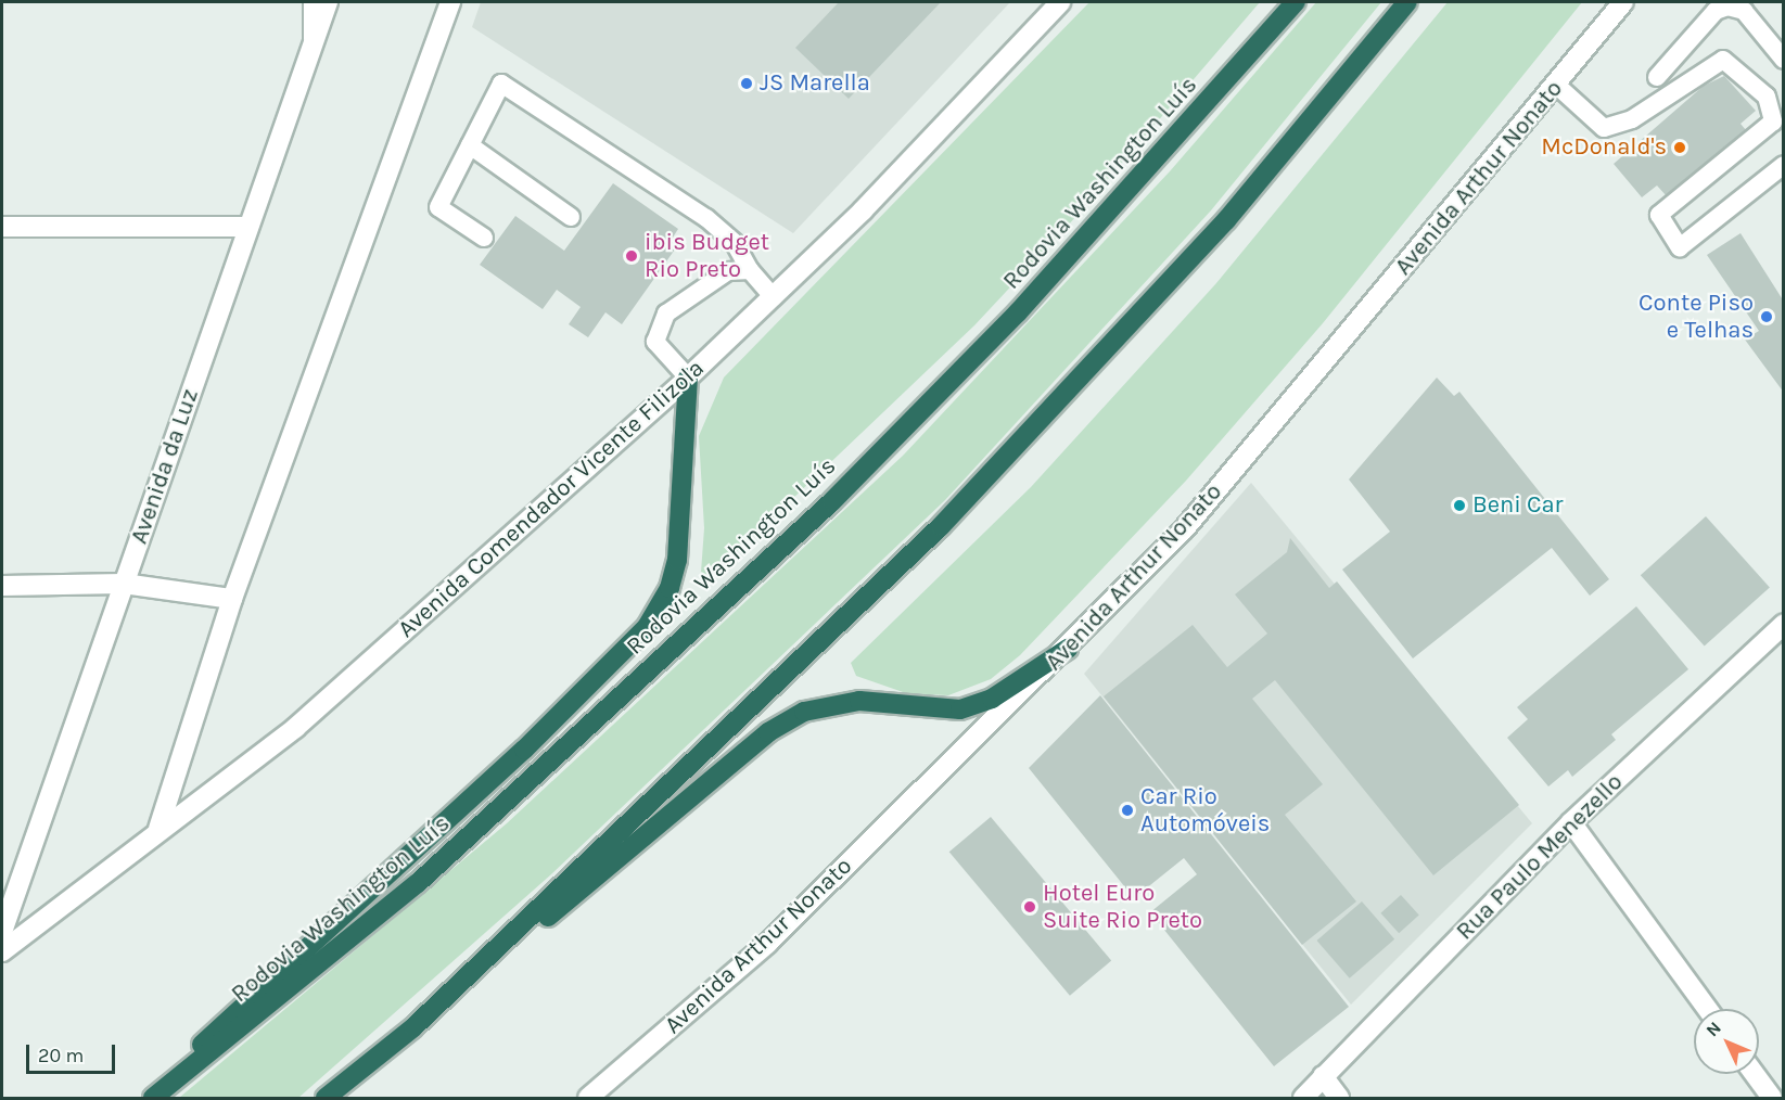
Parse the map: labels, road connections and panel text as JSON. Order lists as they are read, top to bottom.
{
  "streets": {
    "highway": ["Rodovia Washington Luís"],
    "street": [
      "Avenida Arthur Nonato",
      "Avenida da Luz",
      "Avenida Comendador Vicente Filizola",
      "Rua Paulo Menezello"
    ]
  },
  "places": [
    "JS Marella",
    "McDonald's",
    "ibis Budget Rio Preto",
    "Conte Piso e Telhas",
    "Beni Car",
    "Car Rio Automóveis",
    "Hotel Euro Suite Rio Preto"
  ],
  "scale_bar": "20 m",
  "north": "top left"
}
